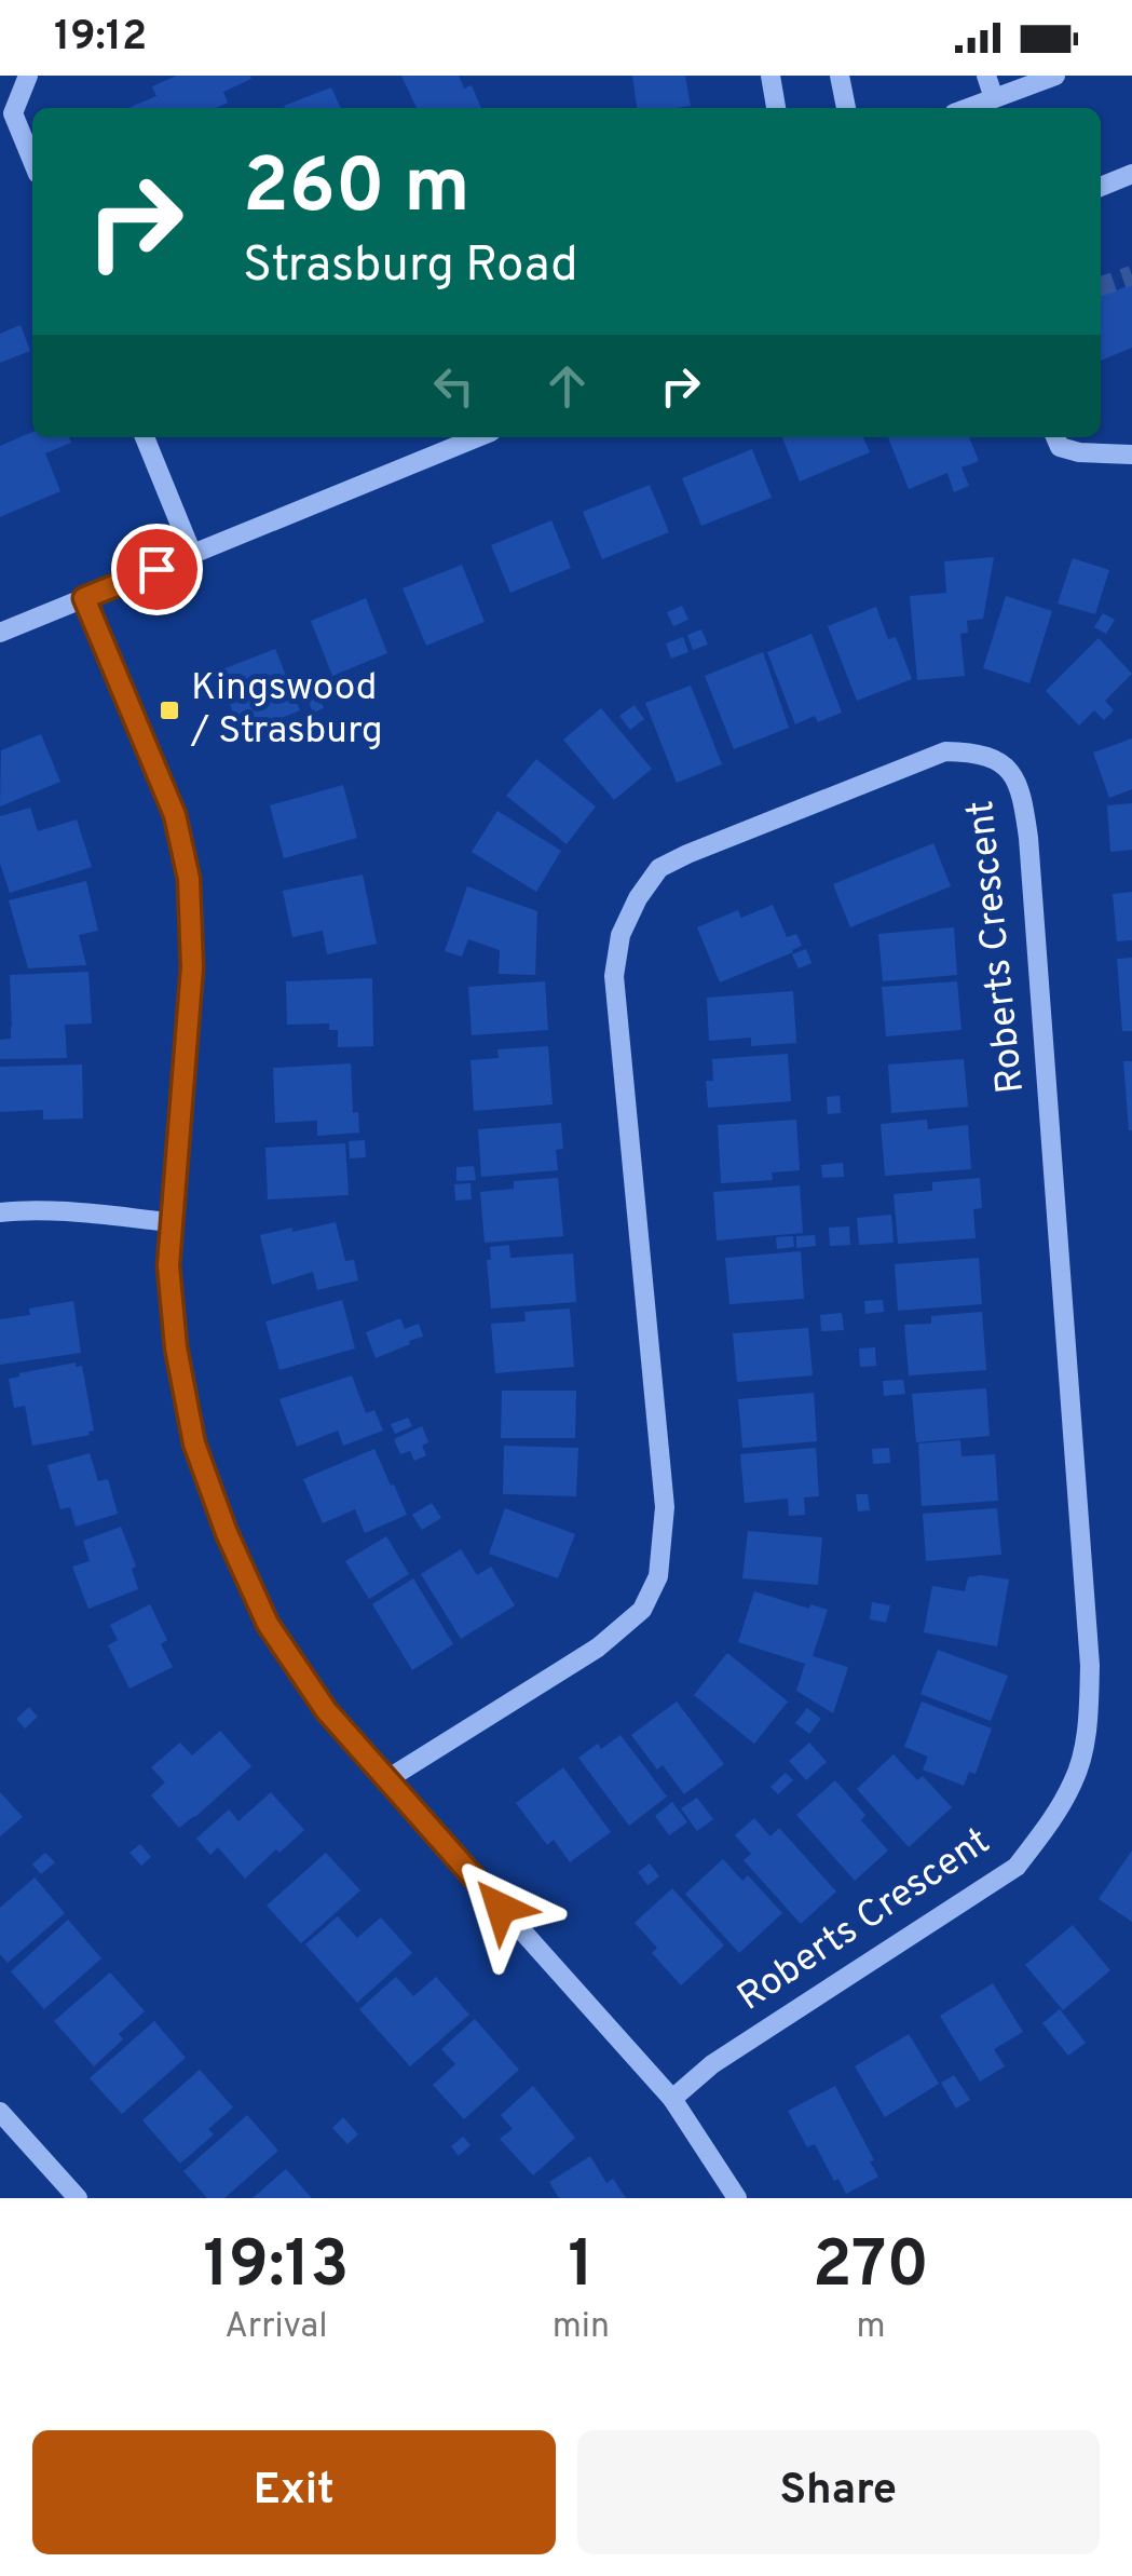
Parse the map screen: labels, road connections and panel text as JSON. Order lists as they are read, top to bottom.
{
  "streets": {
    "street": ["Roberts Crescent"]
  },
  "places": {
    "transit": ["Kingswood / Strasburg"]
  },
  "page": {
    "status": "19:12",
    "turn": ["260 m", "Strasburg Road"],
    "eta": [
      "19:13",
      "Arrival",
      "1",
      "min",
      "270",
      "m"
    ],
    "buttons": ["Exit", "Share"]
  }
}
